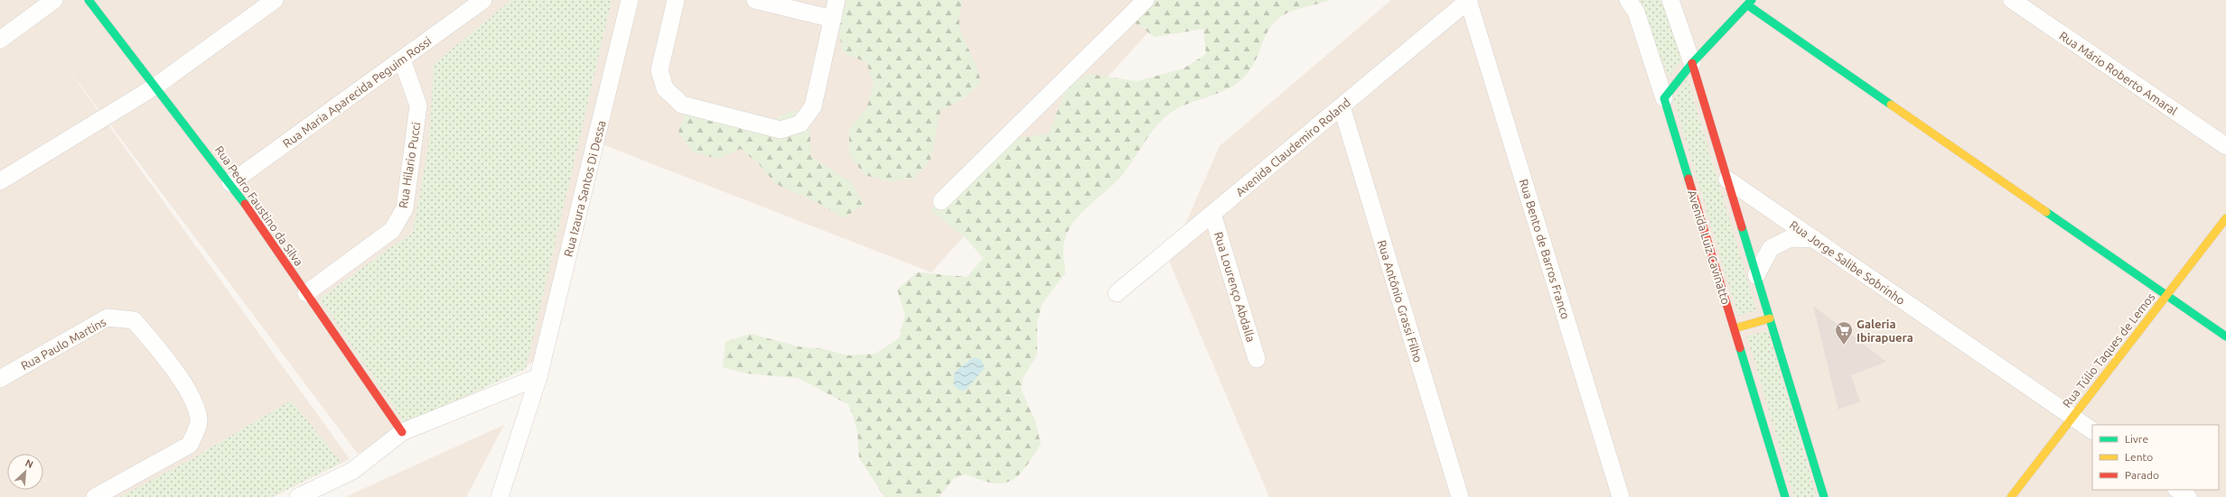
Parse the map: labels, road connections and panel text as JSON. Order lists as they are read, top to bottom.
{
  "streets": {
    "street": [
      "Rua Mário Roberto Amaral",
      "Rua Maria Aparecida Peguim Rossi",
      "Avenida Claudemiro Roland",
      "Rua Hilario Pucci",
      "Rua Izaura Santos Di Dessa",
      "Rua Pedro Faustino da Silva",
      "Avenida Luiz Cavinatto",
      "Rua Bento de Barros Franco",
      "Rua Jorge Salibe Sobrinho",
      "Rua Lourenço Abdalla",
      "Rua Antônio Grassi Filho",
      "Rua Paulo Martins",
      "Rua Túlio Taques de Lemos"
    ]
  },
  "crossings": [
    ["Rua Maria Aparecida Peguim Rossi", "Rua Hilario Pucci"],
    ["Rua Maria Aparecida Peguim Rossi", "Rua Pedro Faustino da Silva"],
    ["Avenida Claudemiro Roland", "Rua Bento de Barros Franco"],
    ["Avenida Claudemiro Roland", "Rua Lourenço Abdalla"],
    ["Avenida Claudemiro Roland", "Rua Antônio Grassi Filho"],
    ["Rua Hilario Pucci", "Rua Pedro Faustino da Silva"],
    ["Rua Jorge Salibe Sobrinho", "Rua Túlio Taques de Lemos"]
  ],
  "places": {
    "supermarket": ["Galeria Ibirapuera"]
  },
  "legend": ["Livre", "Lento", "Parado"],
  "north": "top right"
}
